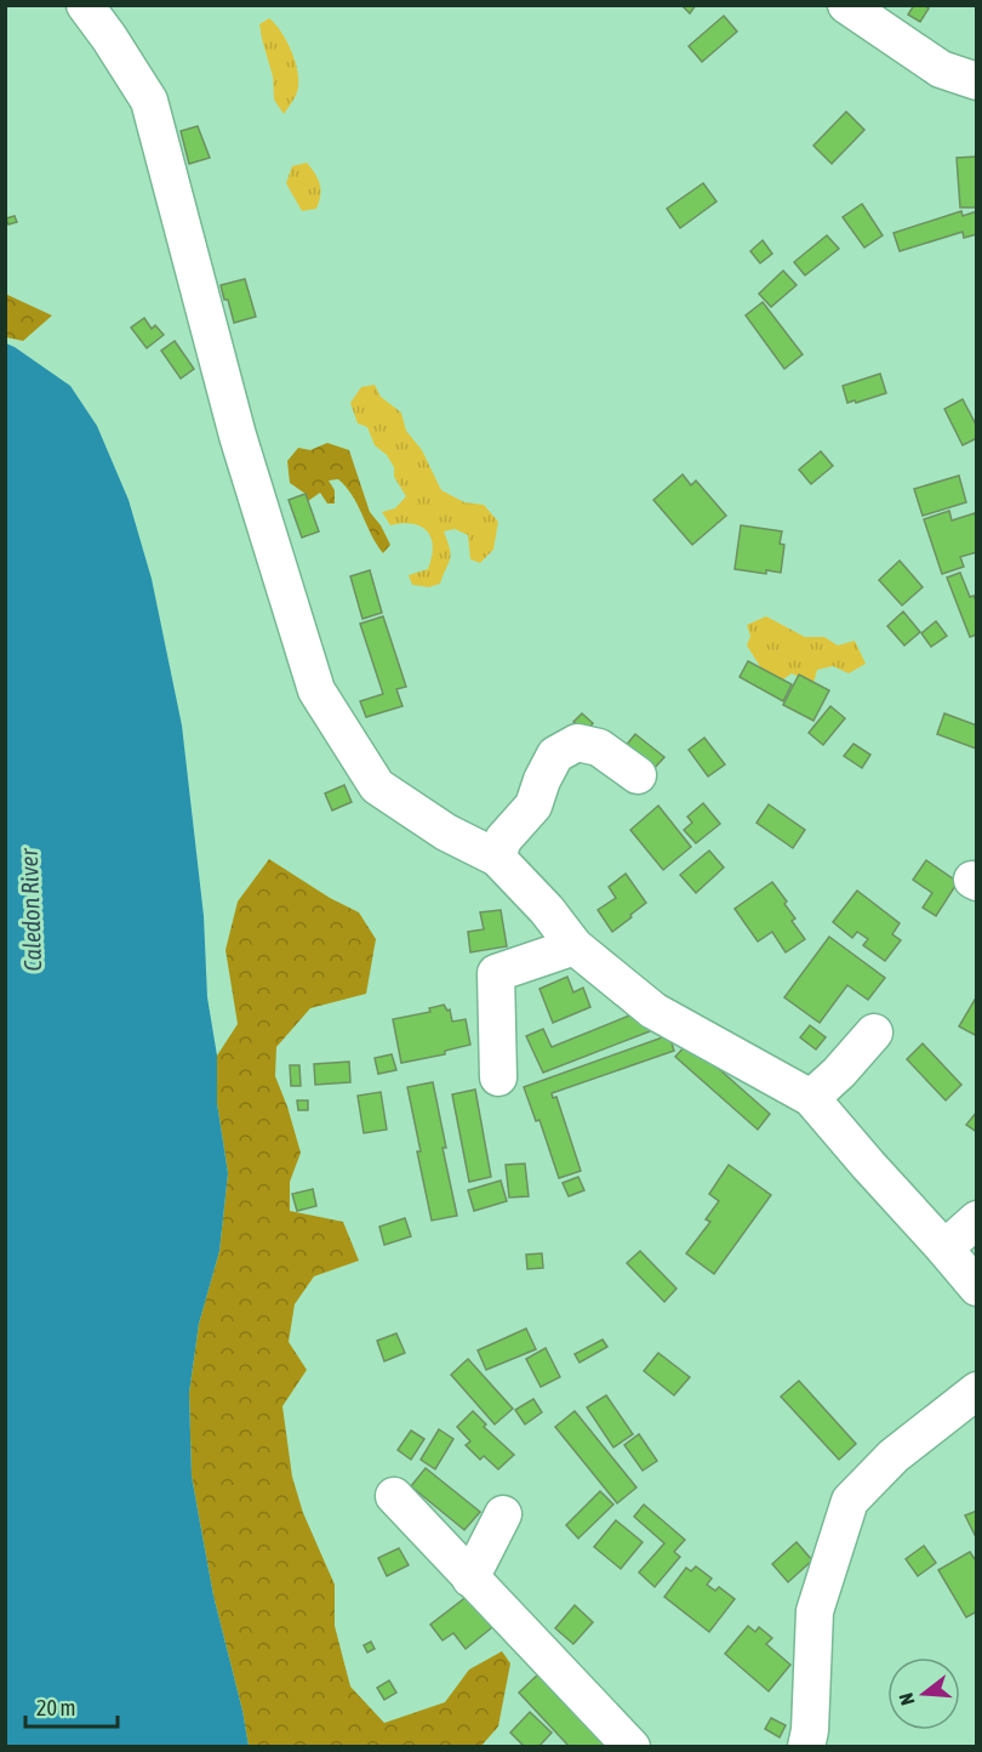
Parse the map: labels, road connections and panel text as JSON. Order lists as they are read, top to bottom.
{
  "water": ["Caledon River"],
  "scale_bar": "20 m",
  "north": "left"
}
